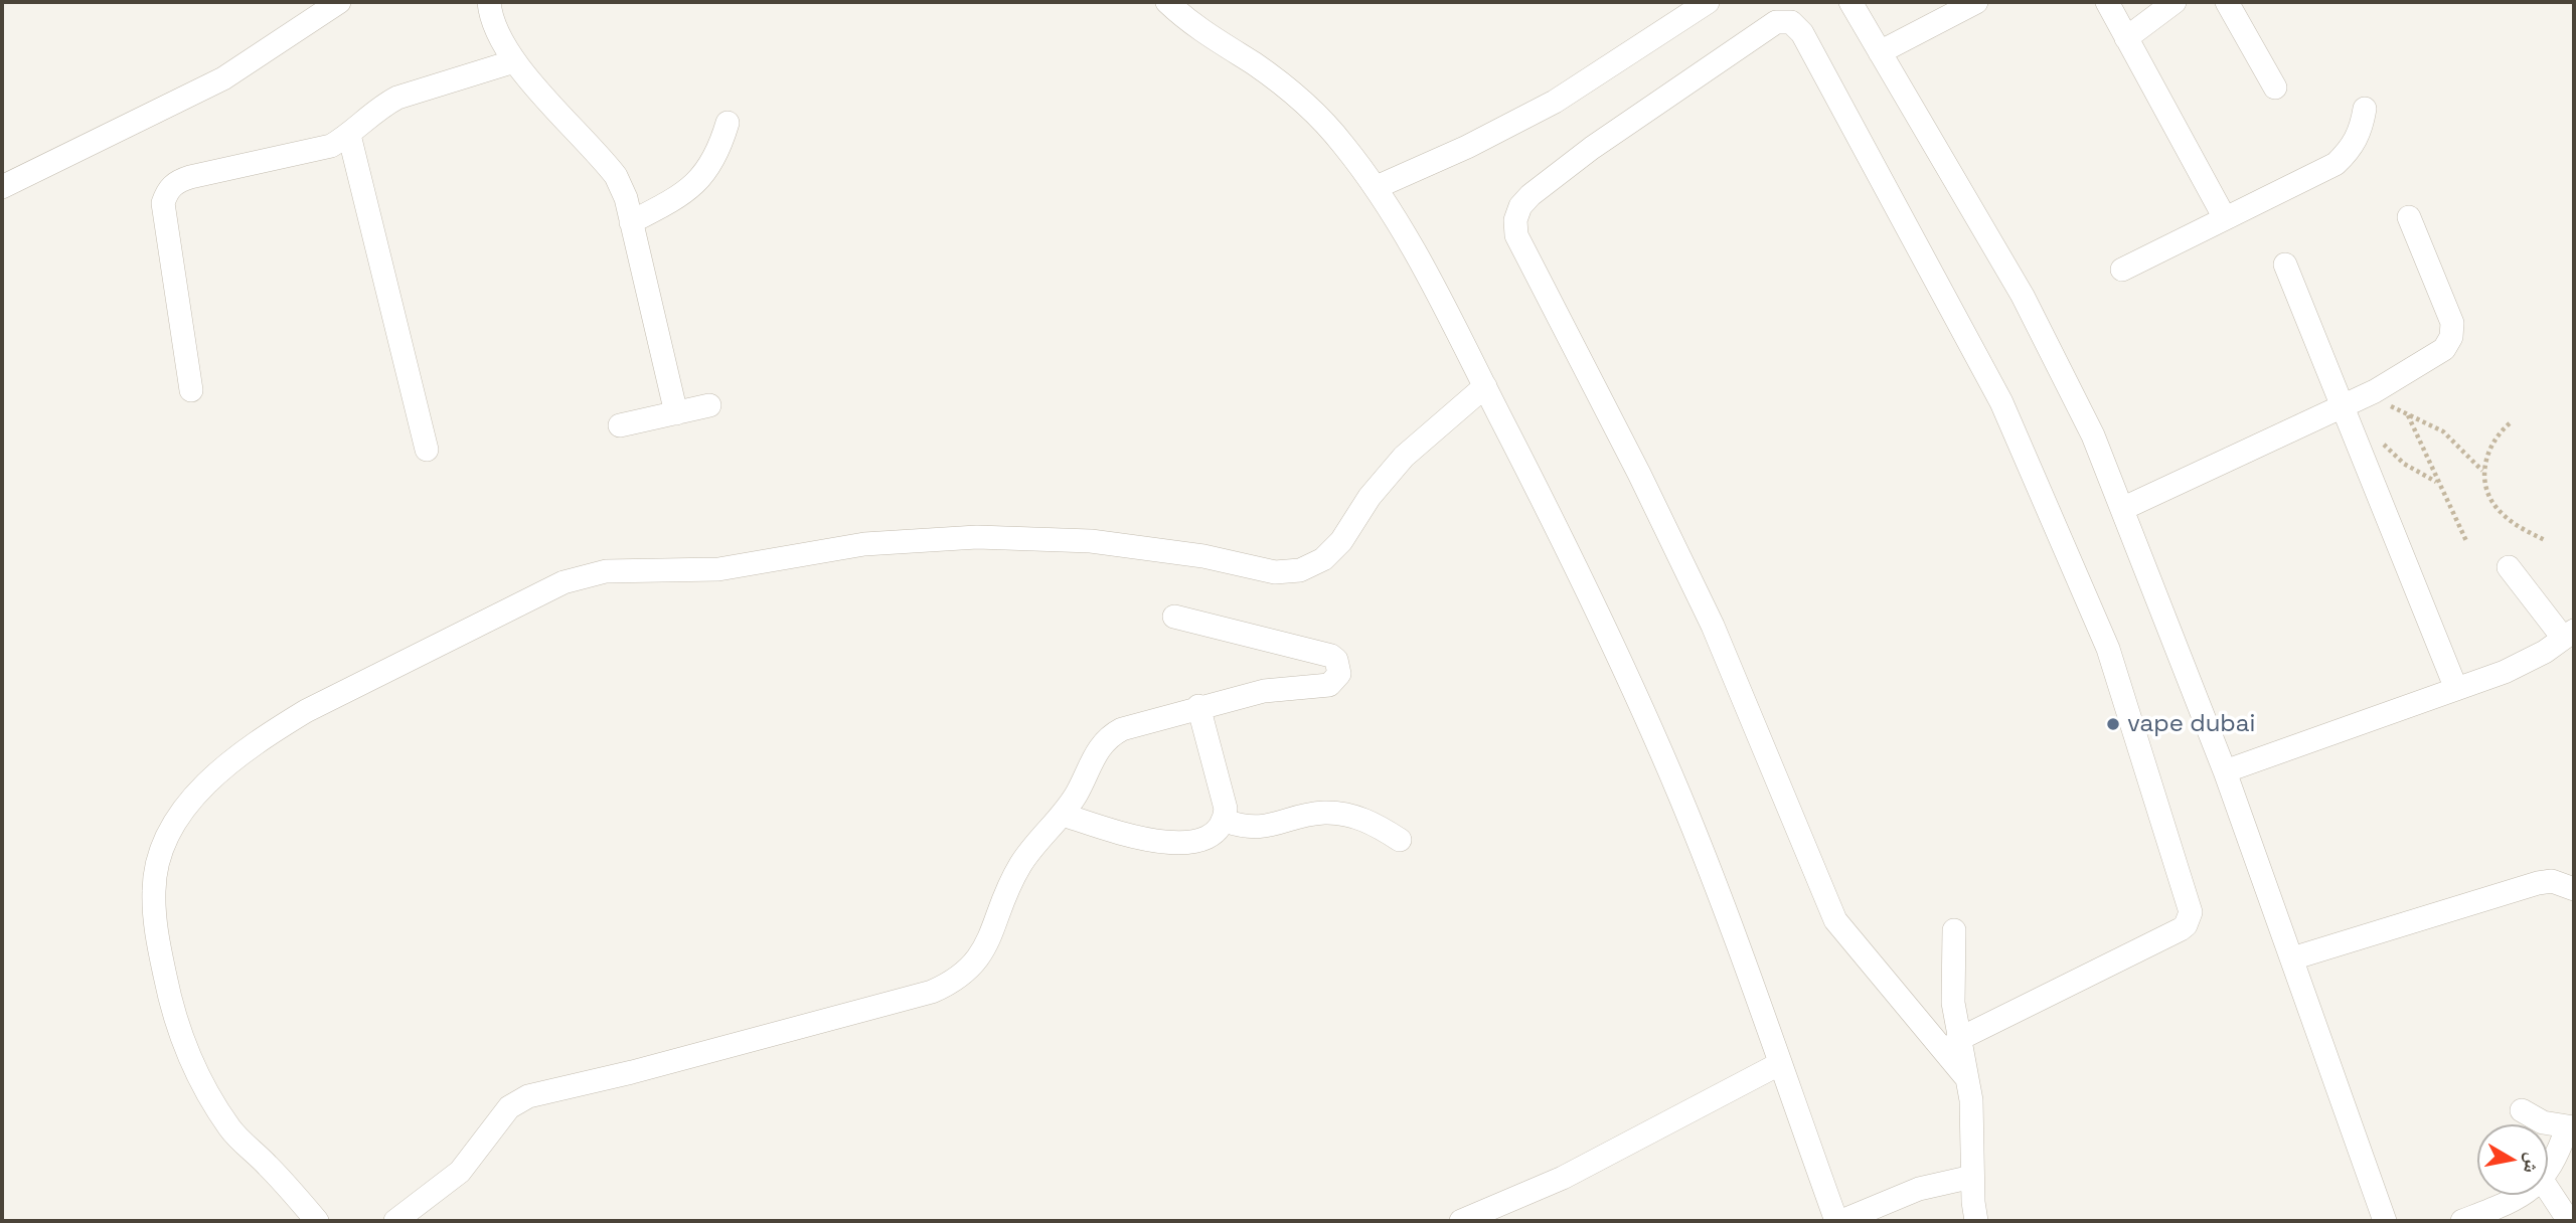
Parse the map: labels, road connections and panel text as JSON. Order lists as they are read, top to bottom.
{
  "places": ["vape dubai"],
  "north": "right"
}
